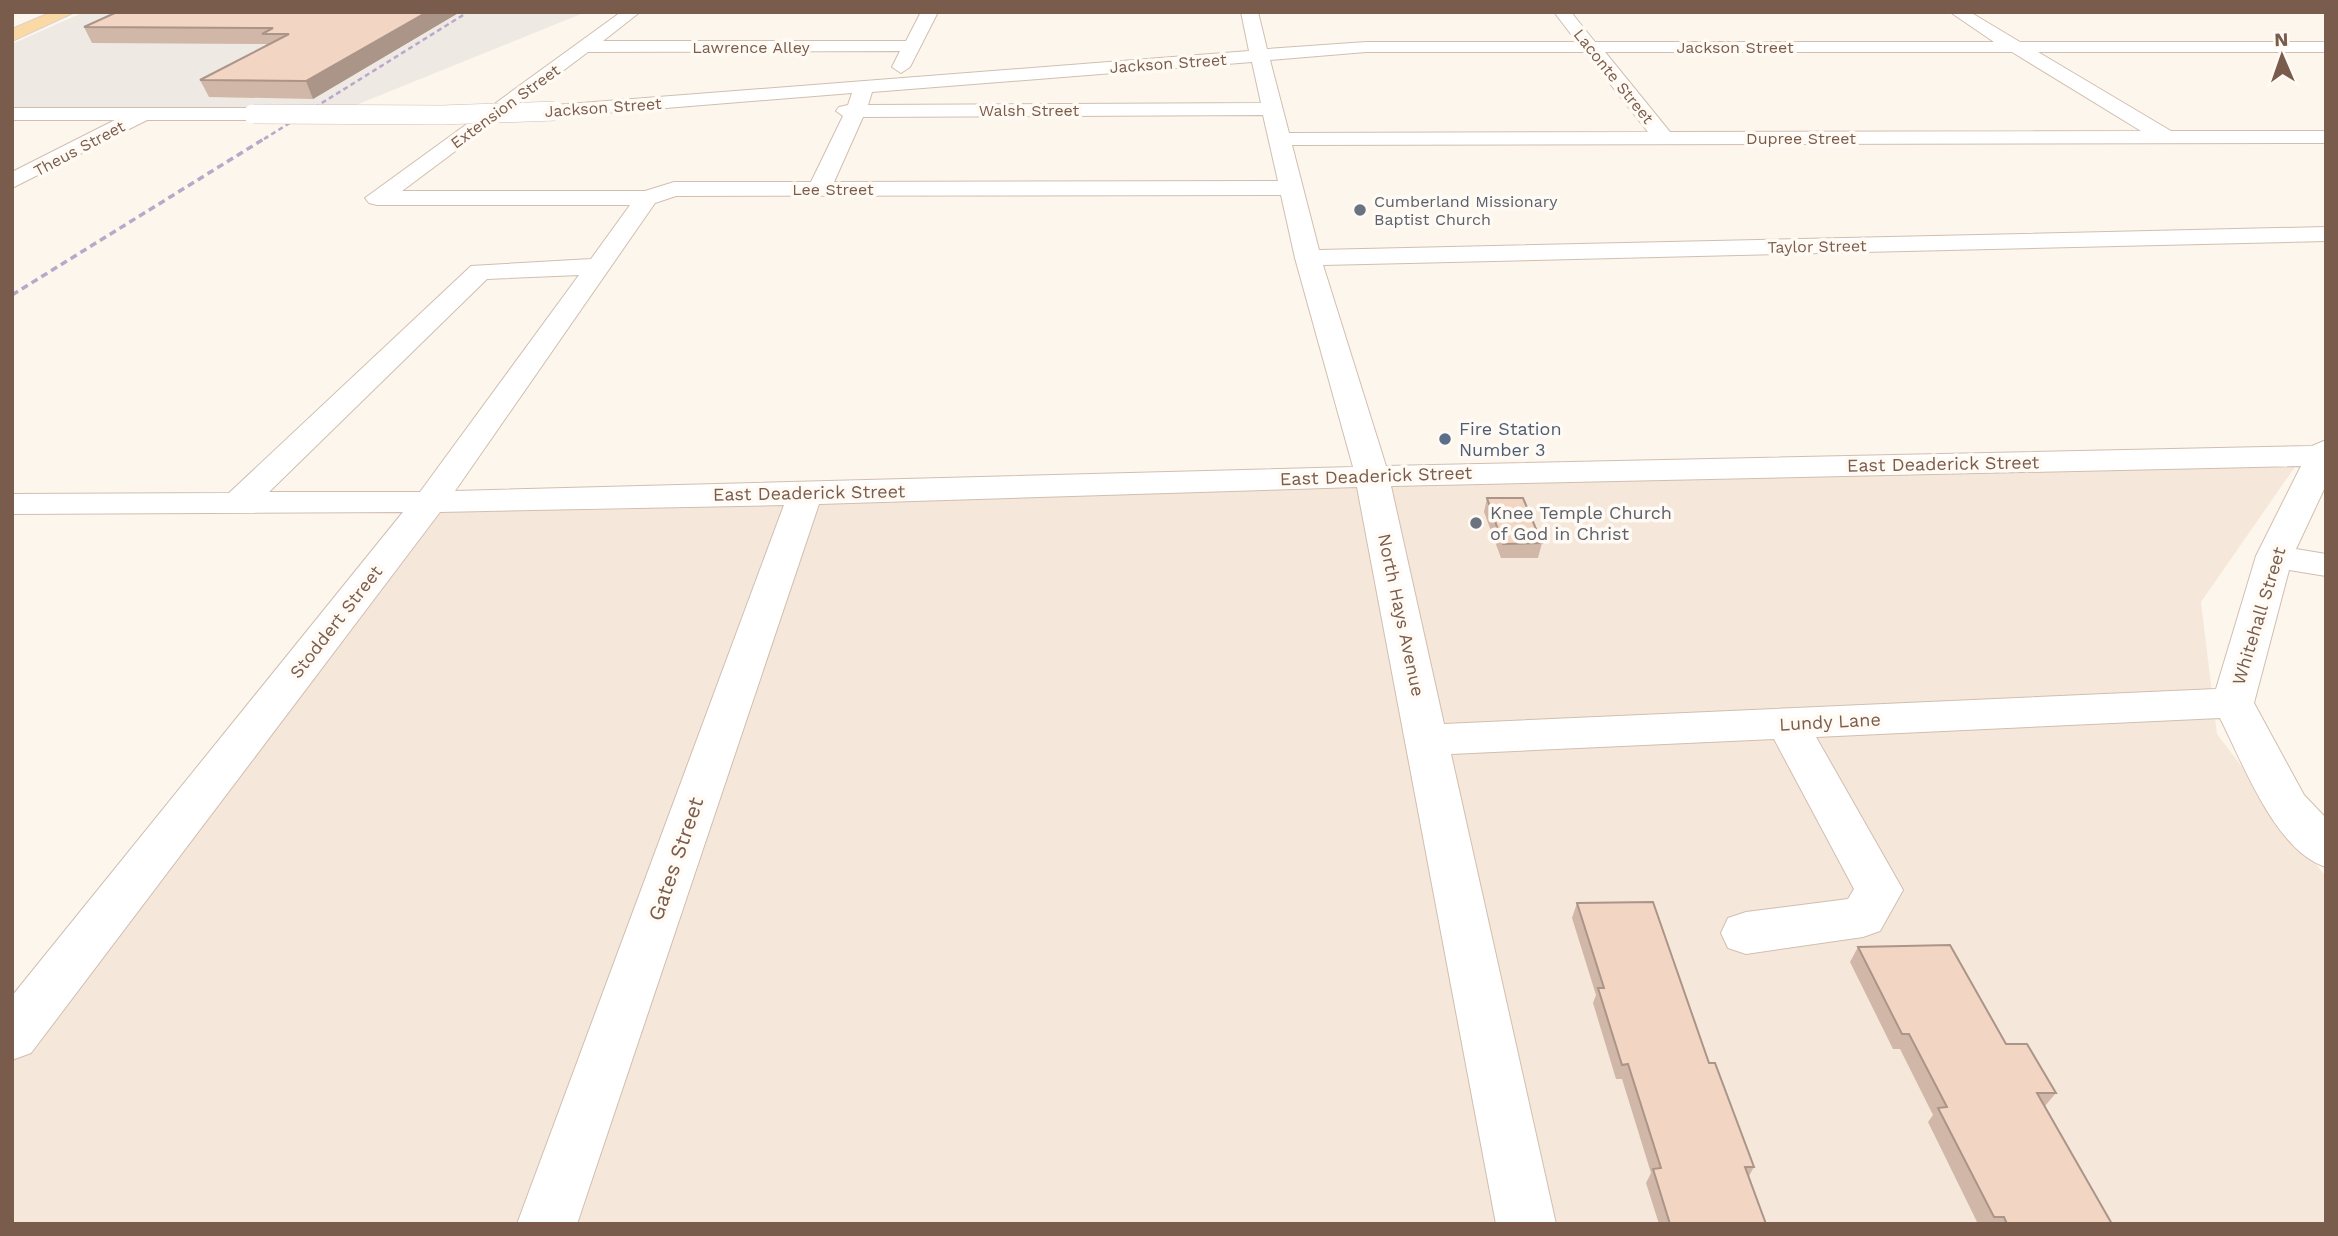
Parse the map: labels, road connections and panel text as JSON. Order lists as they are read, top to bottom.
{
  "streets": {
    "street": [
      "Lawrence Alley",
      "Jackson Street",
      "Laconte Street",
      "Extension Street",
      "Walsh Street",
      "Dupree Street",
      "Theus Street",
      "Lee Street",
      "Taylor Street",
      "East Deaderick Street",
      "North Hays Avenue",
      "Whitehall Street",
      "Stoddert Street",
      "Lundy Lane",
      "Gates Street"
    ]
  },
  "crossings": [
    ["Lawrence Alley", "Extension Street"],
    ["Jackson Street", "Laconte Street"],
    ["Jackson Street", "Theus Street"],
    ["Jackson Street", "North Hays Avenue"],
    ["Laconte Street", "Dupree Street"],
    ["Extension Street", "Lee Street"],
    ["Walsh Street", "Dupree Street"],
    ["Walsh Street", "North Hays Avenue"],
    ["Dupree Street", "North Hays Avenue"],
    ["Lee Street", "North Hays Avenue"],
    ["Lee Street", "Stoddert Street"],
    ["Taylor Street", "North Hays Avenue"],
    ["East Deaderick Street", "North Hays Avenue"],
    ["East Deaderick Street", "Whitehall Street"],
    ["East Deaderick Street", "Stoddert Street"],
    ["East Deaderick Street", "Gates Street"],
    ["North Hays Avenue", "Lundy Lane"],
    ["Whitehall Street", "Lundy Lane"]
  ],
  "places": ["Cumberland Missionary Baptist Church", "Fire Station Number 3", "Knee Temple Church of God in Christ"],
  "north": "top"
}
